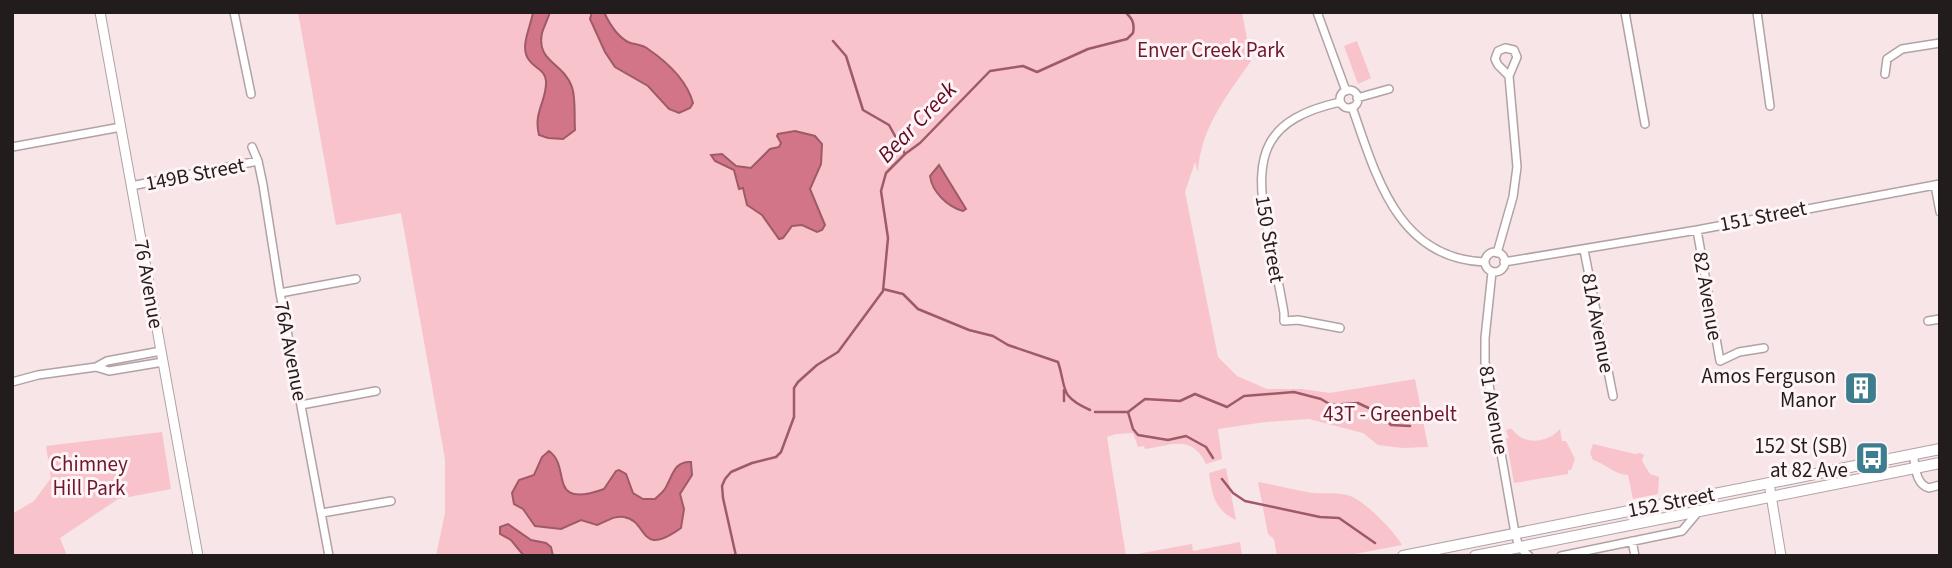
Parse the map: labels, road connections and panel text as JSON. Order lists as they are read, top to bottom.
{
  "streets": {
    "main road": ["152 Street"],
    "street": [
      "149B Street",
      "151 Street",
      "150 Street",
      "76 Avenue",
      "82 Avenue",
      "81A Avenue",
      "76A Avenue",
      "81 Avenue"
    ]
  },
  "crossings": [
    ["149B Street", "76 Avenue"],
    ["149B Street", "76A Avenue"],
    ["151 Street", "82 Avenue"],
    ["151 Street", "81A Avenue"],
    ["151 Street", "81 Avenue"],
    ["81 Avenue", "152 Street"]
  ],
  "water": ["Bear Creek"],
  "parks": ["Enver Creek Park", "43T - Greenbelt", "Chimney Hill Park"],
  "places": {
    "building": ["Amos Ferguson Manor"],
    "bus stop": ["152 St (SB) at 82 Ave"]
  }
}
